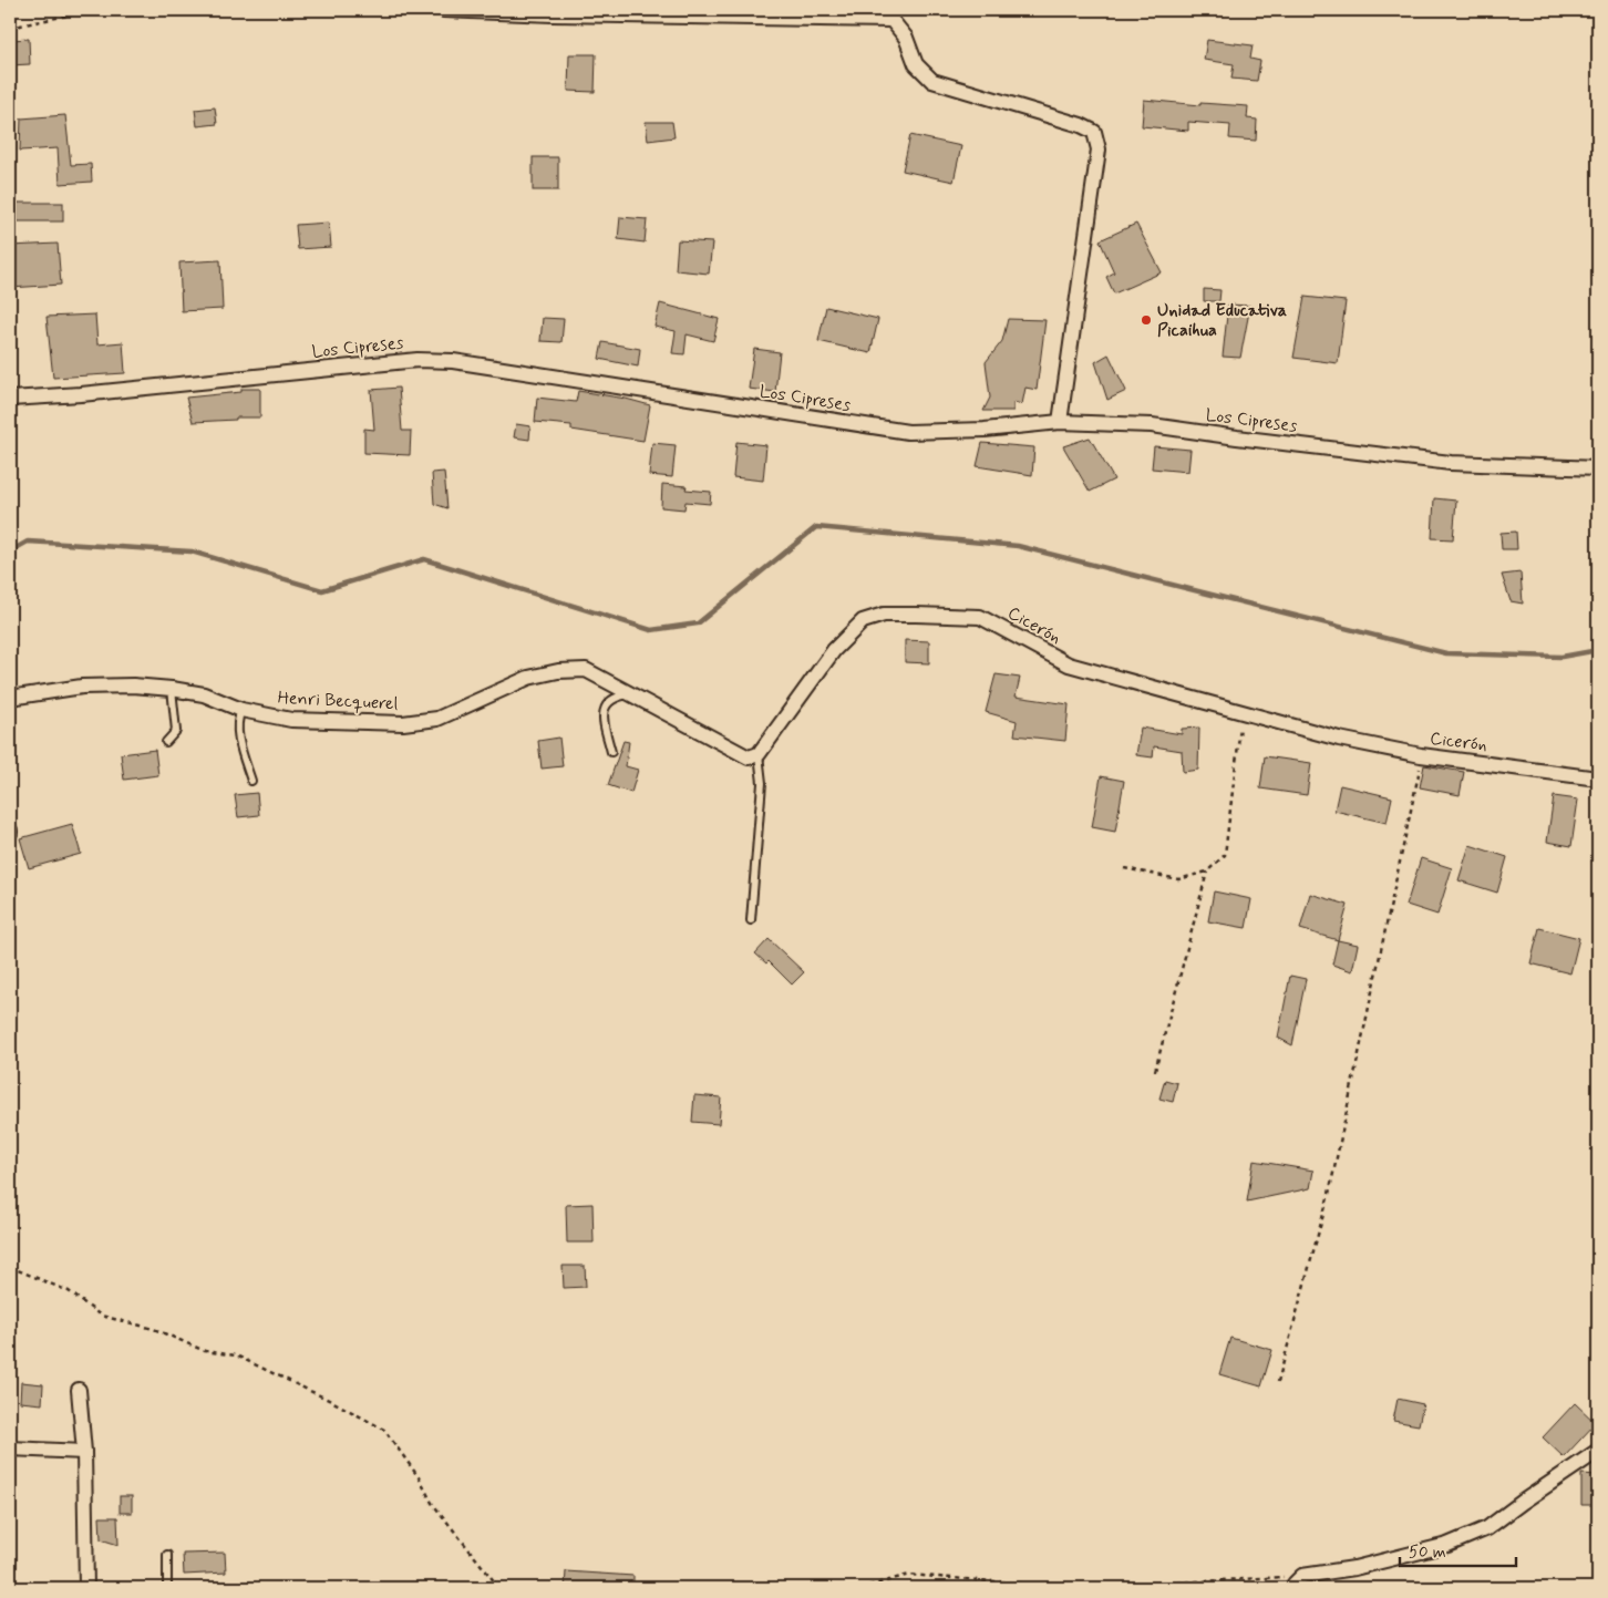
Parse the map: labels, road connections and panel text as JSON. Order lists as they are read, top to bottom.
{
  "streets": {
    "street": ["Los Cipreses", "Cicerón", "Henri Becquerel"]
  },
  "places": ["Unidad Educativa Picaihua"],
  "scale_bar": "50 m"
}
